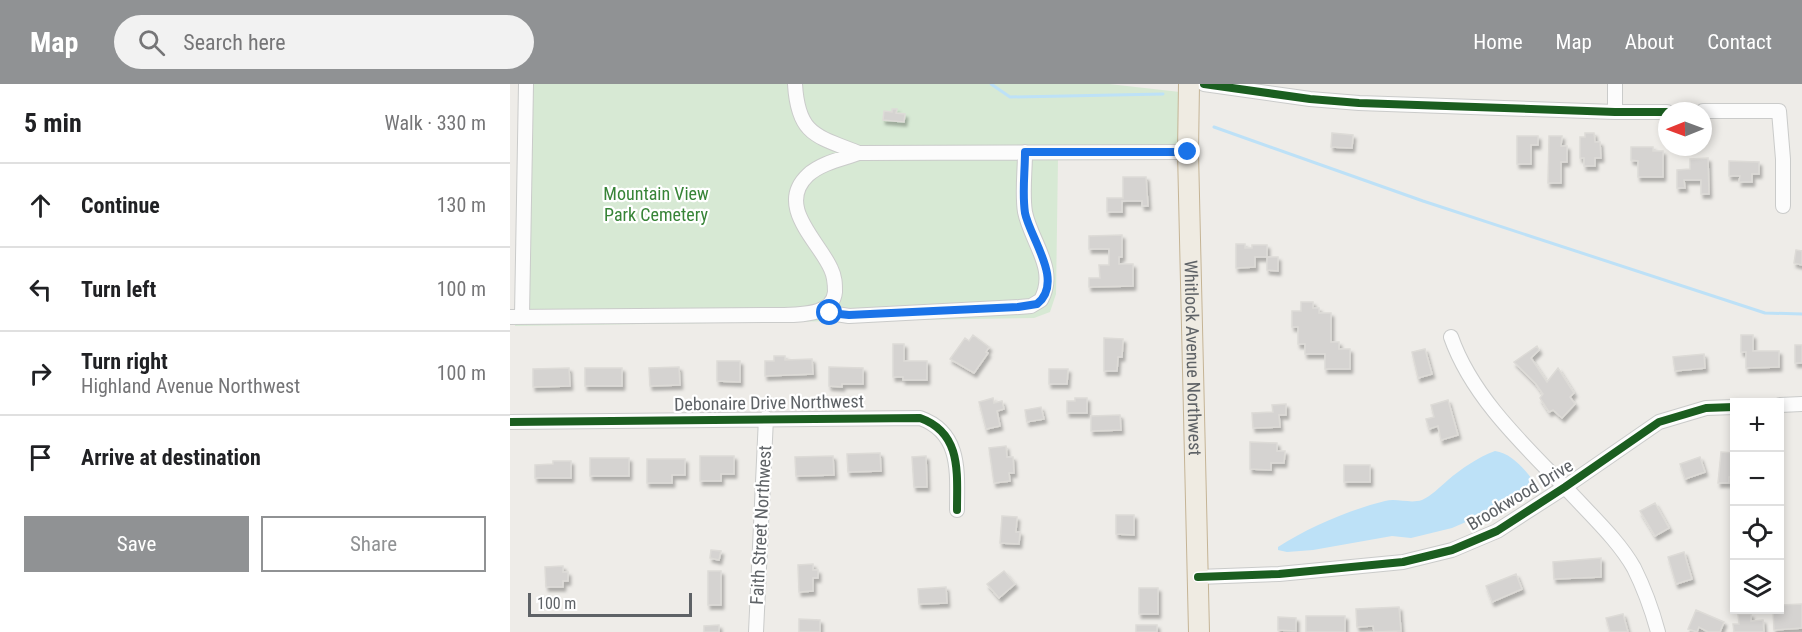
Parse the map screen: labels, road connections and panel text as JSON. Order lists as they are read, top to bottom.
{
  "streets": {
    "highway": ["Whitlock Avenue Northwest"],
    "street": ["Debonaire Drive Northwest", "Brookwood Drive", "Faith Street Northwest"]
  },
  "crossings": [
    ["Whitlock Avenue Northwest", "Brookwood Drive"],
    ["Debonaire Drive Northwest", "Faith Street Northwest"]
  ],
  "parks": ["Mountain View Park Cemetery"],
  "scale_bar": "100 m",
  "north": "left",
  "page": {
    "header": "Map",
    "search": "Search here",
    "nav": [
      "Home",
      "Map",
      "About",
      "Contact"
    ],
    "heading": ["5 min", "Walk · 330 m"],
    "list": [
      ["Continue", "130 m"],
      ["Turn left", "100 m"],
      ["Turn right", "Highland Avenue Northwest", "100 m"],
      "Arrive at destination"
    ],
    "map_buttons": ["+", "−"],
    "buttons": ["Save", "Share"],
    "scale": "100 m"
  }
}
